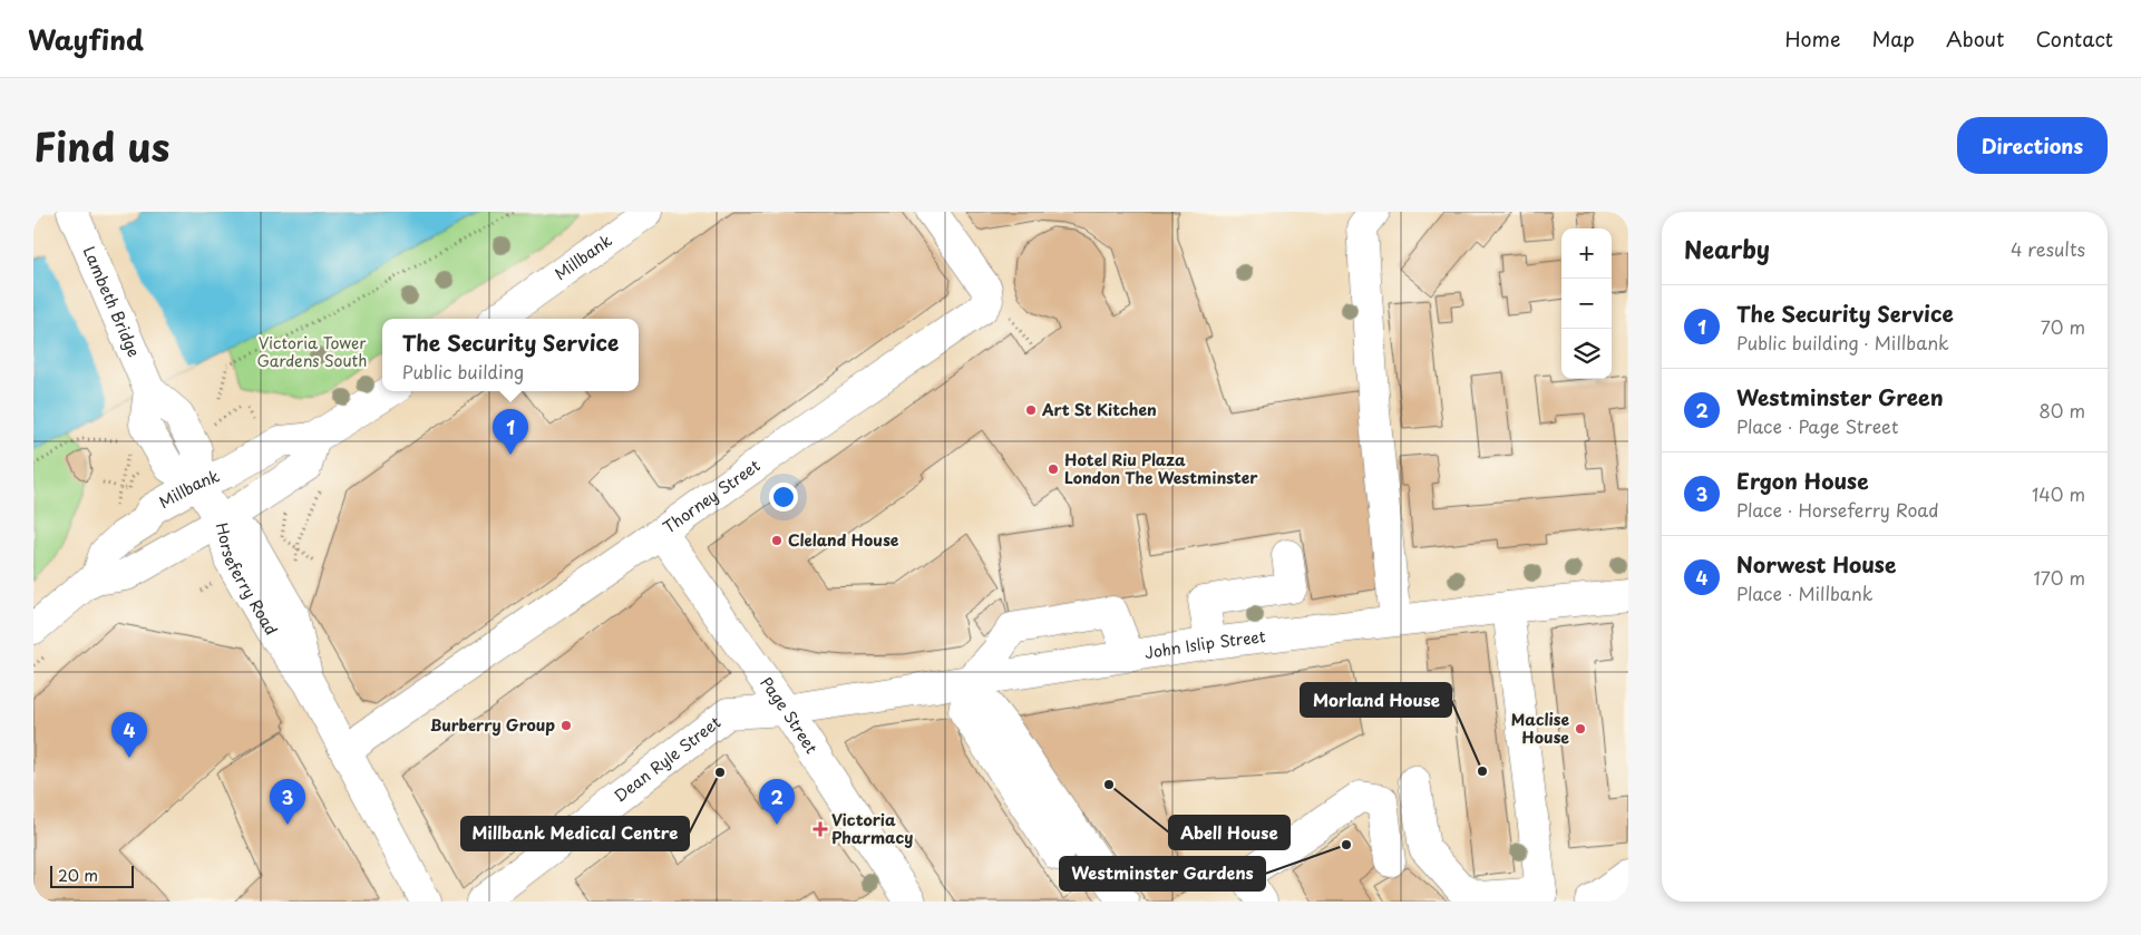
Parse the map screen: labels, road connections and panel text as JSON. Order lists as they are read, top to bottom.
{
  "streets": {
    "street": [
      "Millbank",
      "Lambeth Bridge",
      "Thorney Street",
      "Horseferry Road",
      "John Islip Street",
      "Page Street",
      "Dean Ryle Street"
    ]
  },
  "crossings": [
    ["Millbank", "Lambeth Bridge"],
    ["Thorney Street", "Horseferry Road"],
    ["Thorney Street", "Page Street"],
    ["John Islip Street", "Page Street"],
    ["John Islip Street", "Dean Ryle Street"],
    ["Page Street", "Dean Ryle Street"]
  ],
  "parks": ["Victoria Tower Gardens South"],
  "places": {
    "other": [
      "Art St Kitchen",
      "Hotel Riu Plaza London The Westminster",
      "Cleland House",
      "Burberry Group",
      "Maclise House",
      "Morland House",
      "Millbank Medical Centre",
      "Abell House",
      "Westminster Gardens"
    ],
    "health": ["Victoria Pharmacy"]
  },
  "scale_bar": "20 m",
  "page": {
    "header": "Wayfind",
    "nav": [
      "Home",
      "Map",
      "About",
      "Contact"
    ],
    "title": "Find us",
    "buttons": "Directions",
    "heading": ["Nearby", "4 results"],
    "map_buttons": ["+", "−"],
    "list": [
      {
        "mark": "1",
        "name": "The Security Service",
        "note": "Public building · Millbank",
        "value": "70 m"
      },
      {
        "mark": "2",
        "name": "Westminster Green",
        "note": "Place · Page Street",
        "value": "80 m"
      },
      {
        "mark": "3",
        "name": "Ergon House",
        "note": "Place · Horseferry Road",
        "value": "140 m"
      },
      {
        "mark": "4",
        "name": "Norwest House",
        "note": "Place · Millbank",
        "value": "170 m"
      }
    ],
    "popup": ["The Security Service", "Public building"],
    "pins": [
      "1",
      "4",
      "2",
      "3"
    ],
    "scale": "20 m"
  }
}
